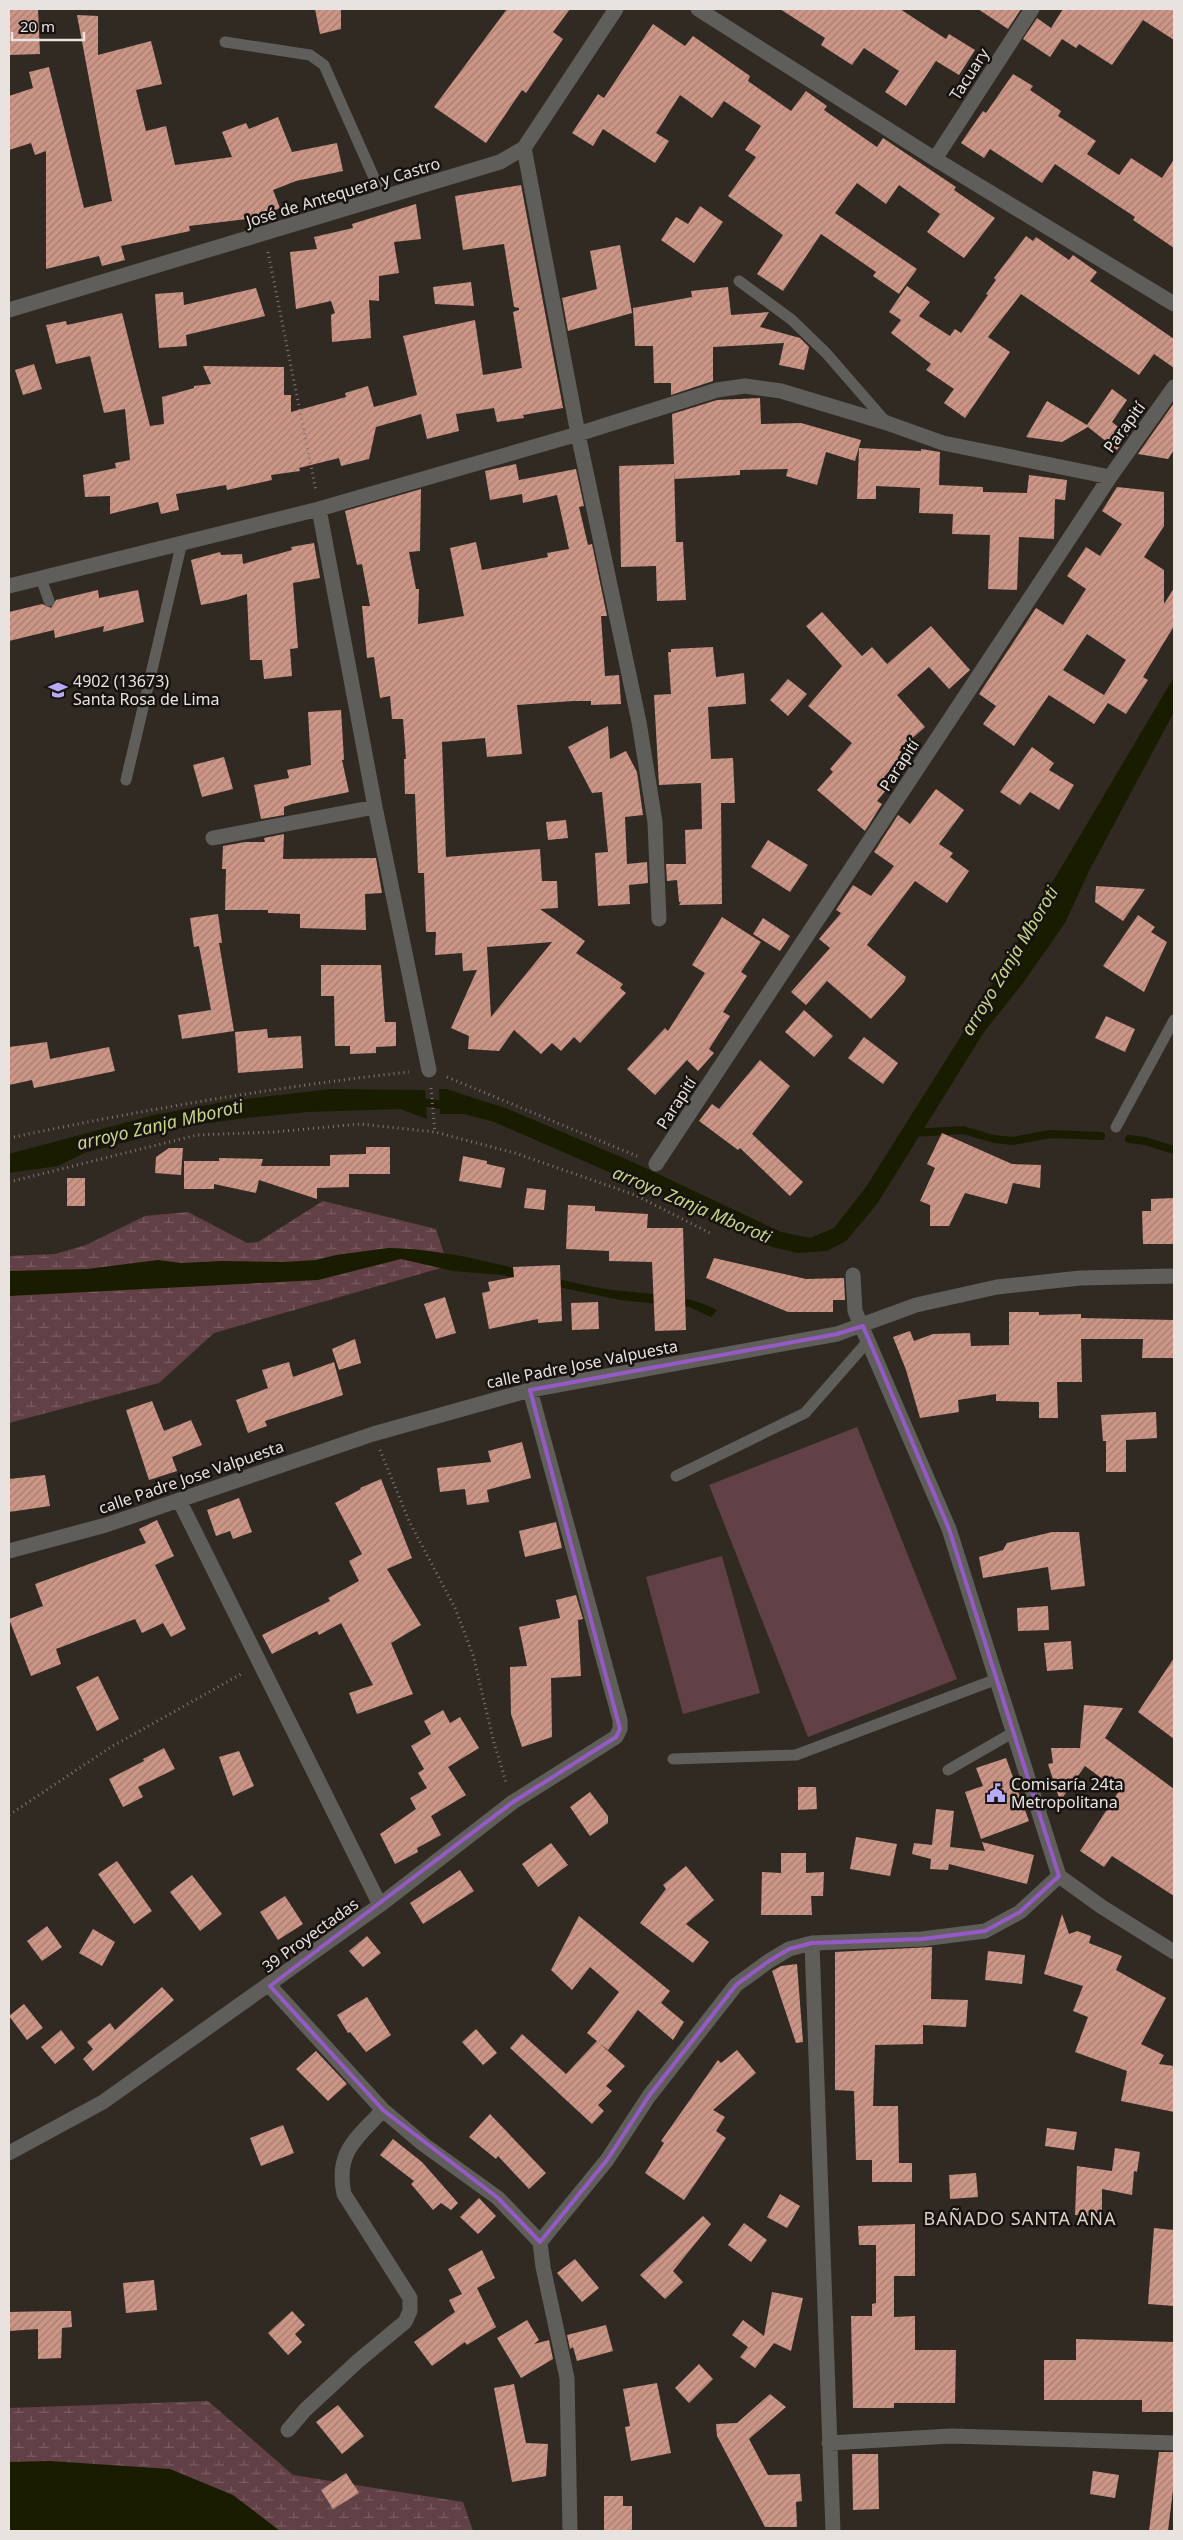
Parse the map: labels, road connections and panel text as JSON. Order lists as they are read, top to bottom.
{
  "streets": {
    "street": [
      "Tacuary",
      "José de Antequera y Castro",
      "Parapití",
      "calle Padre Jose Valpuesta",
      "39 Proyectadas"
    ]
  },
  "crossings": [
    ["calle Padre Jose Valpuesta", "39 Proyectadas"]
  ],
  "districts": ["BAÑADO SANTA ANA"],
  "water": ["arroyo Zanja Mboroti"],
  "places": {
    "school or university": ["4902 (13673) Santa Rosa de Lima"],
    "public building": ["Comisaría 24ta Metropolitana"]
  },
  "scale_bar": "20 m"
}
